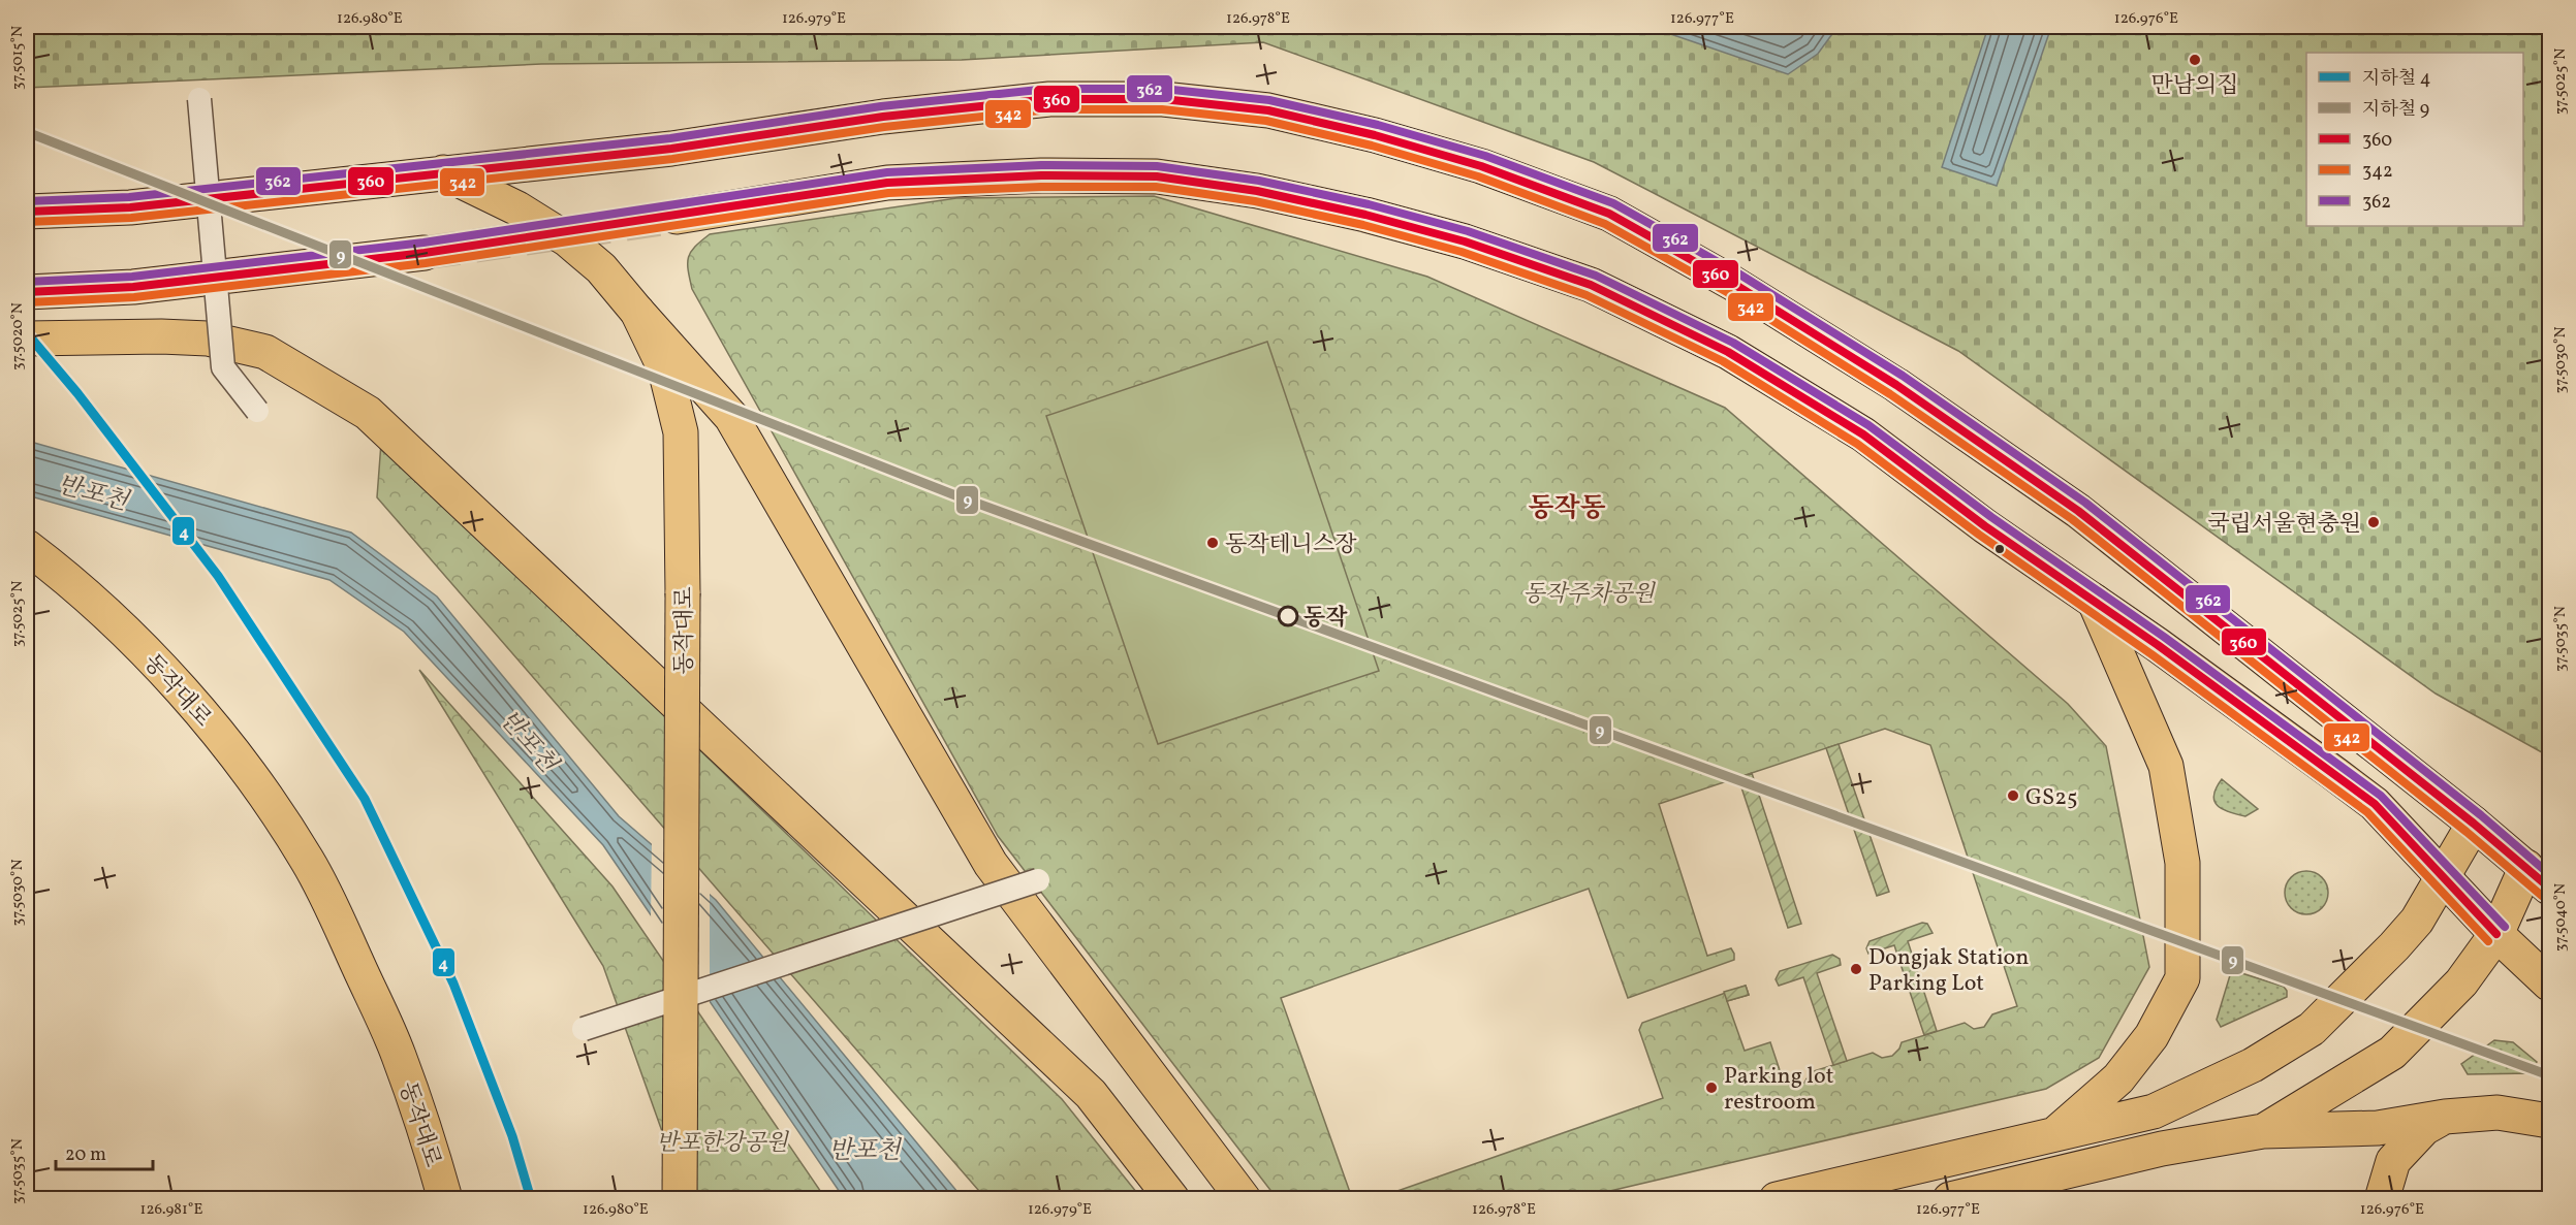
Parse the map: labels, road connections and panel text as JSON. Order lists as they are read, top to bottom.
{
  "streets": {
    "main road": ["동작대로"]
  },
  "districts": ["동작동"],
  "water": ["반포천"],
  "parks": ["동작주차공원", "반포한강공원"],
  "places": [
    "만남의집",
    "국립서울현충원",
    "동작테니스장",
    "동작",
    "GS25",
    "Dongjak Station Parking Lot",
    "Parking lot restroom"
  ],
  "lines": [
    "transit line 362",
    "transit line 360",
    "transit line 342",
    "metro line 9",
    "metro line 4"
  ],
  "legend": [
    "지하철 4",
    "지하철 9",
    "360",
    "342",
    "362"
  ],
  "scale_bar": "20 m",
  "coordinates": [
    "126.980°E",
    "126.979°E",
    "126.978°E",
    "126.977°E",
    "126.976°E",
    "37.5015°N",
    "37.5025°N",
    "37.5020°N",
    "37.5030°N",
    "37.5035°N",
    "37.5040°N",
    "126.981°E"
  ]
}
